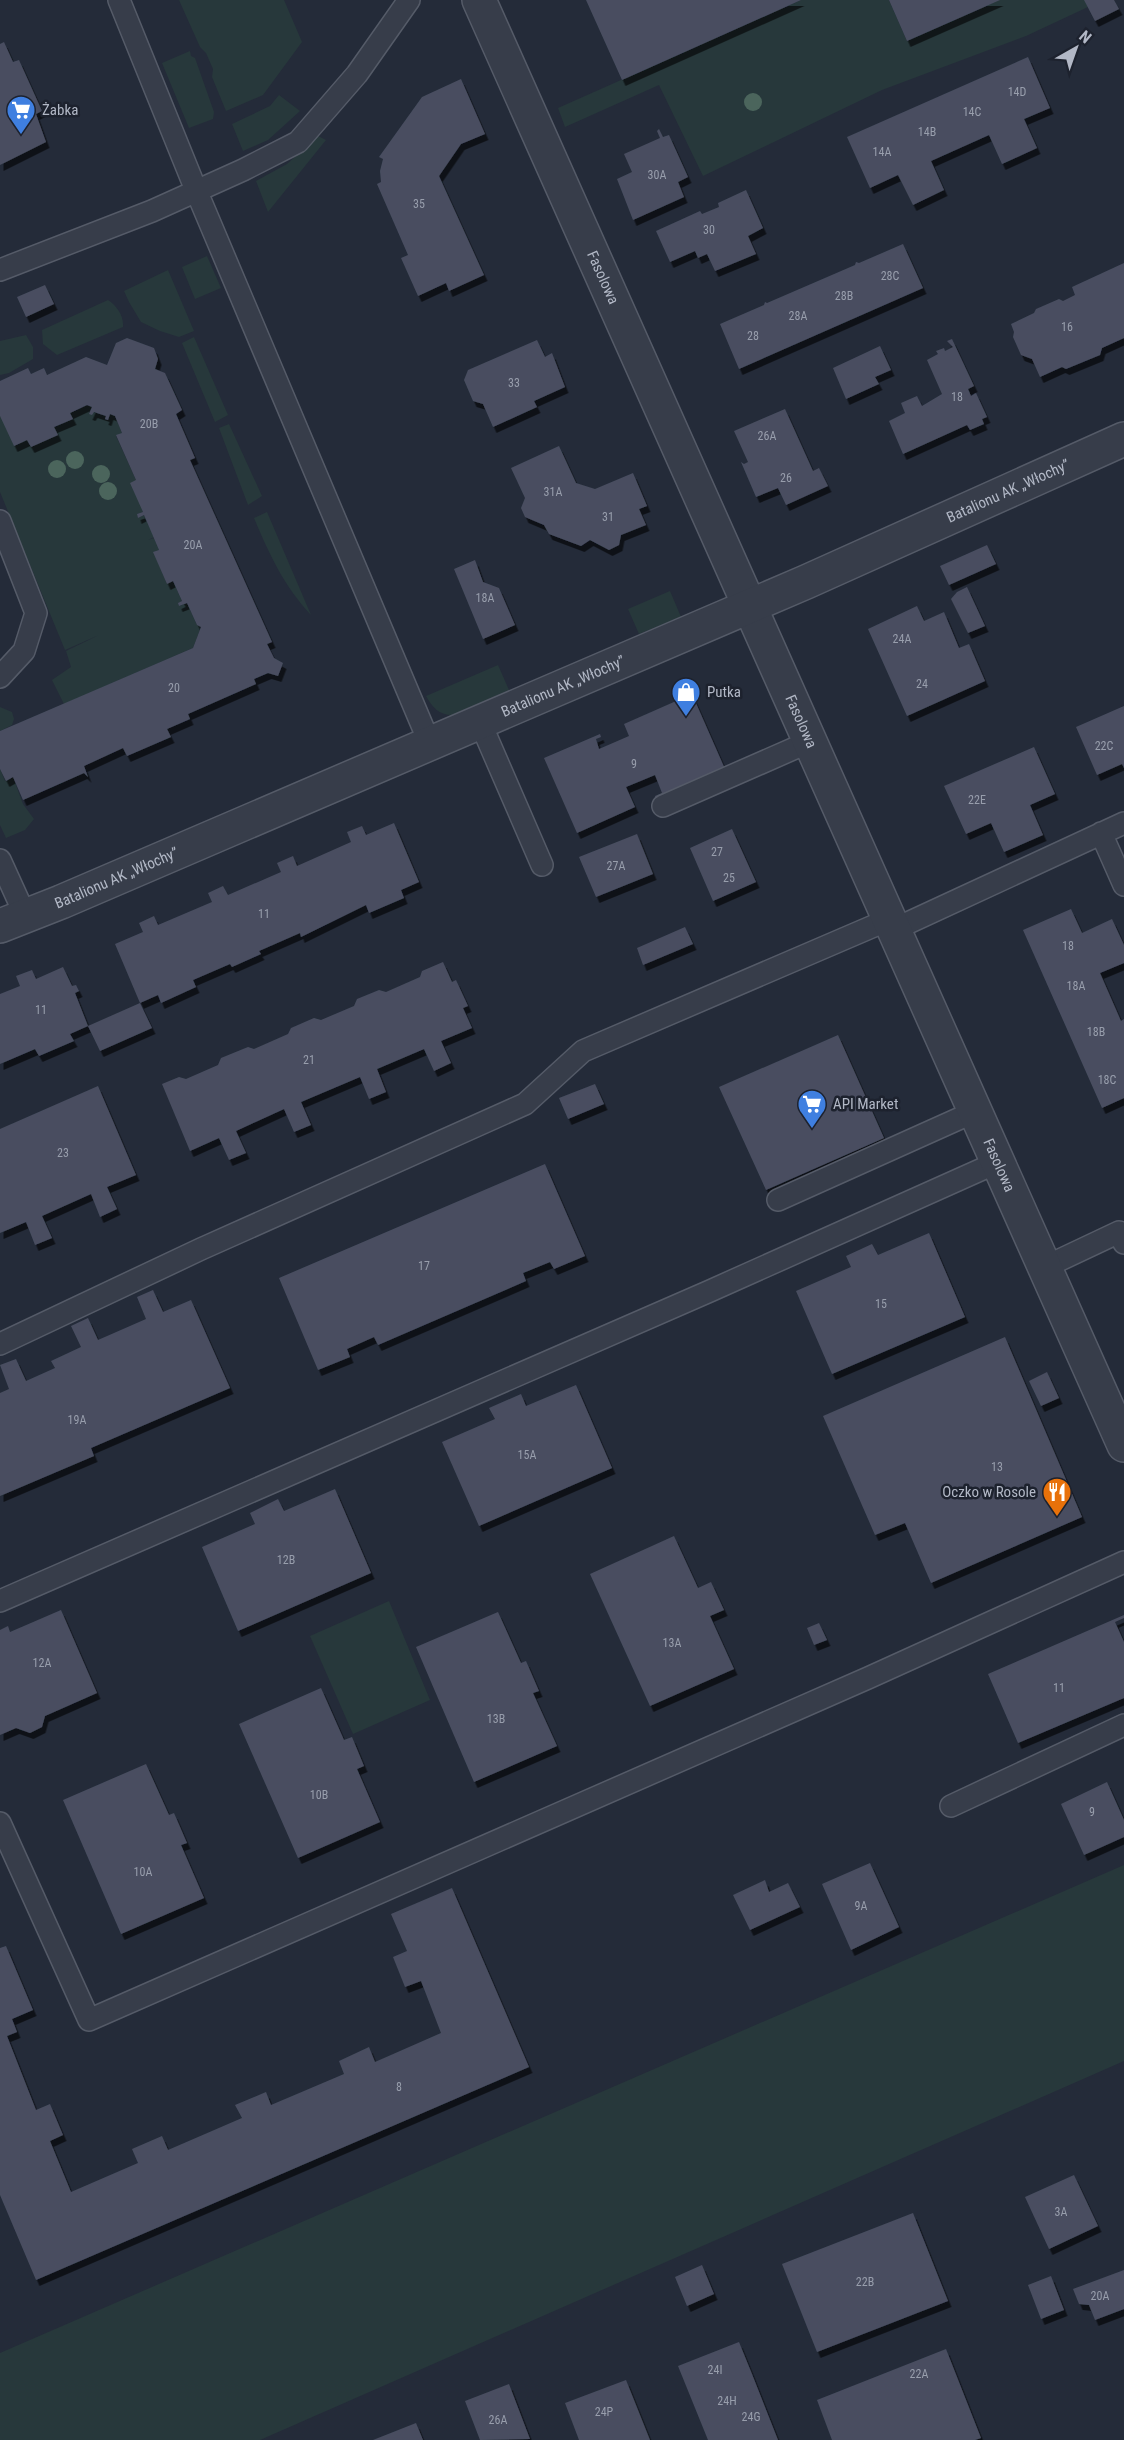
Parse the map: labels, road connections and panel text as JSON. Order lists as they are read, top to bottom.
{
  "streets": {
    "street": ["Fasolowa", "Batalionu AK „Włochy”"]
  },
  "crossings": [
    ["Fasolowa", "Batalionu AK „Włochy”"]
  ],
  "places": {
    "supermarket": ["Żabka", "API Market"],
    "shop": ["Putka"],
    "restaurant": ["Oczko w Rosole"]
  },
  "house_numbers": [
    "14D",
    "14C",
    "14B",
    "14A",
    "30A",
    "35",
    "30",
    "28C",
    "28B",
    "28A",
    "16",
    "28",
    "33",
    "18",
    "20B",
    "26A",
    "26",
    "31A",
    "31",
    "20A",
    "18A",
    "24A",
    "24",
    "20",
    "22C",
    "9",
    "22E",
    "27",
    "27A",
    "25",
    "11",
    "18",
    "18A",
    "11",
    "18B",
    "21",
    "18C",
    "23",
    "17",
    "15",
    "19A",
    "15A",
    "13",
    "12B",
    "13A",
    "12A",
    "11",
    "13B",
    "10B",
    "9",
    "10A",
    "9A",
    "8",
    "3A",
    "22B",
    "20A",
    "24I",
    "22A",
    "24H",
    "24P",
    "24G",
    "26A"
  ],
  "north": "top right"
}
